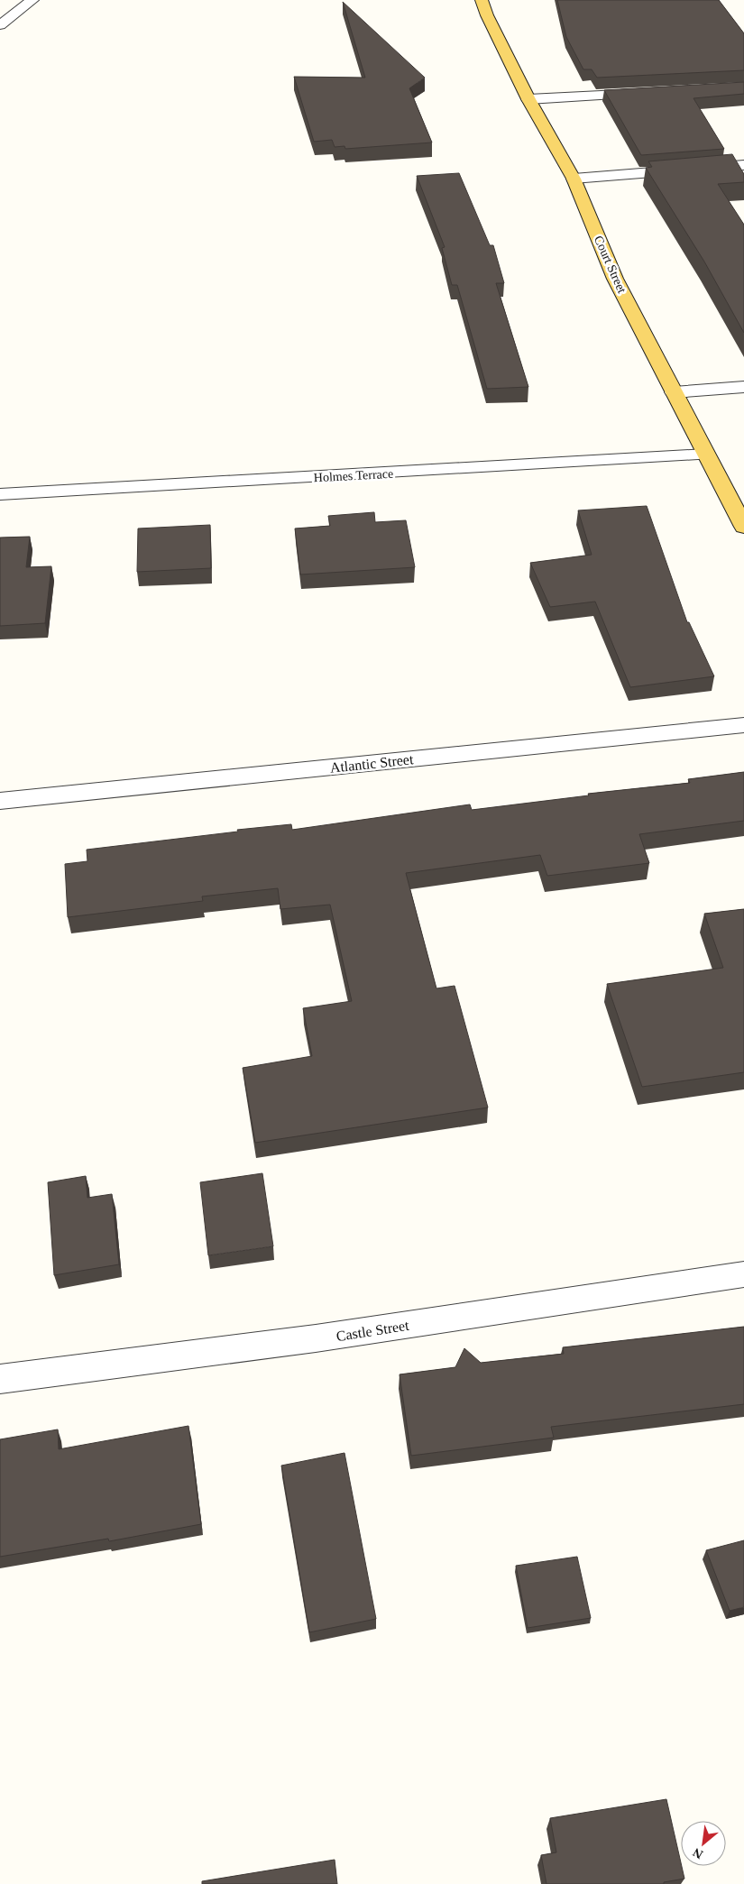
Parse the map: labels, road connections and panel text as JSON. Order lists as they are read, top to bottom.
{
  "streets": {
    "main road": ["Court Street"],
    "street": ["Holmes Terrace", "Atlantic Street", "Castle Street"]
  },
  "crossings": [
    ["Court Street", "Holmes Terrace"]
  ],
  "north": "bottom left"
}
